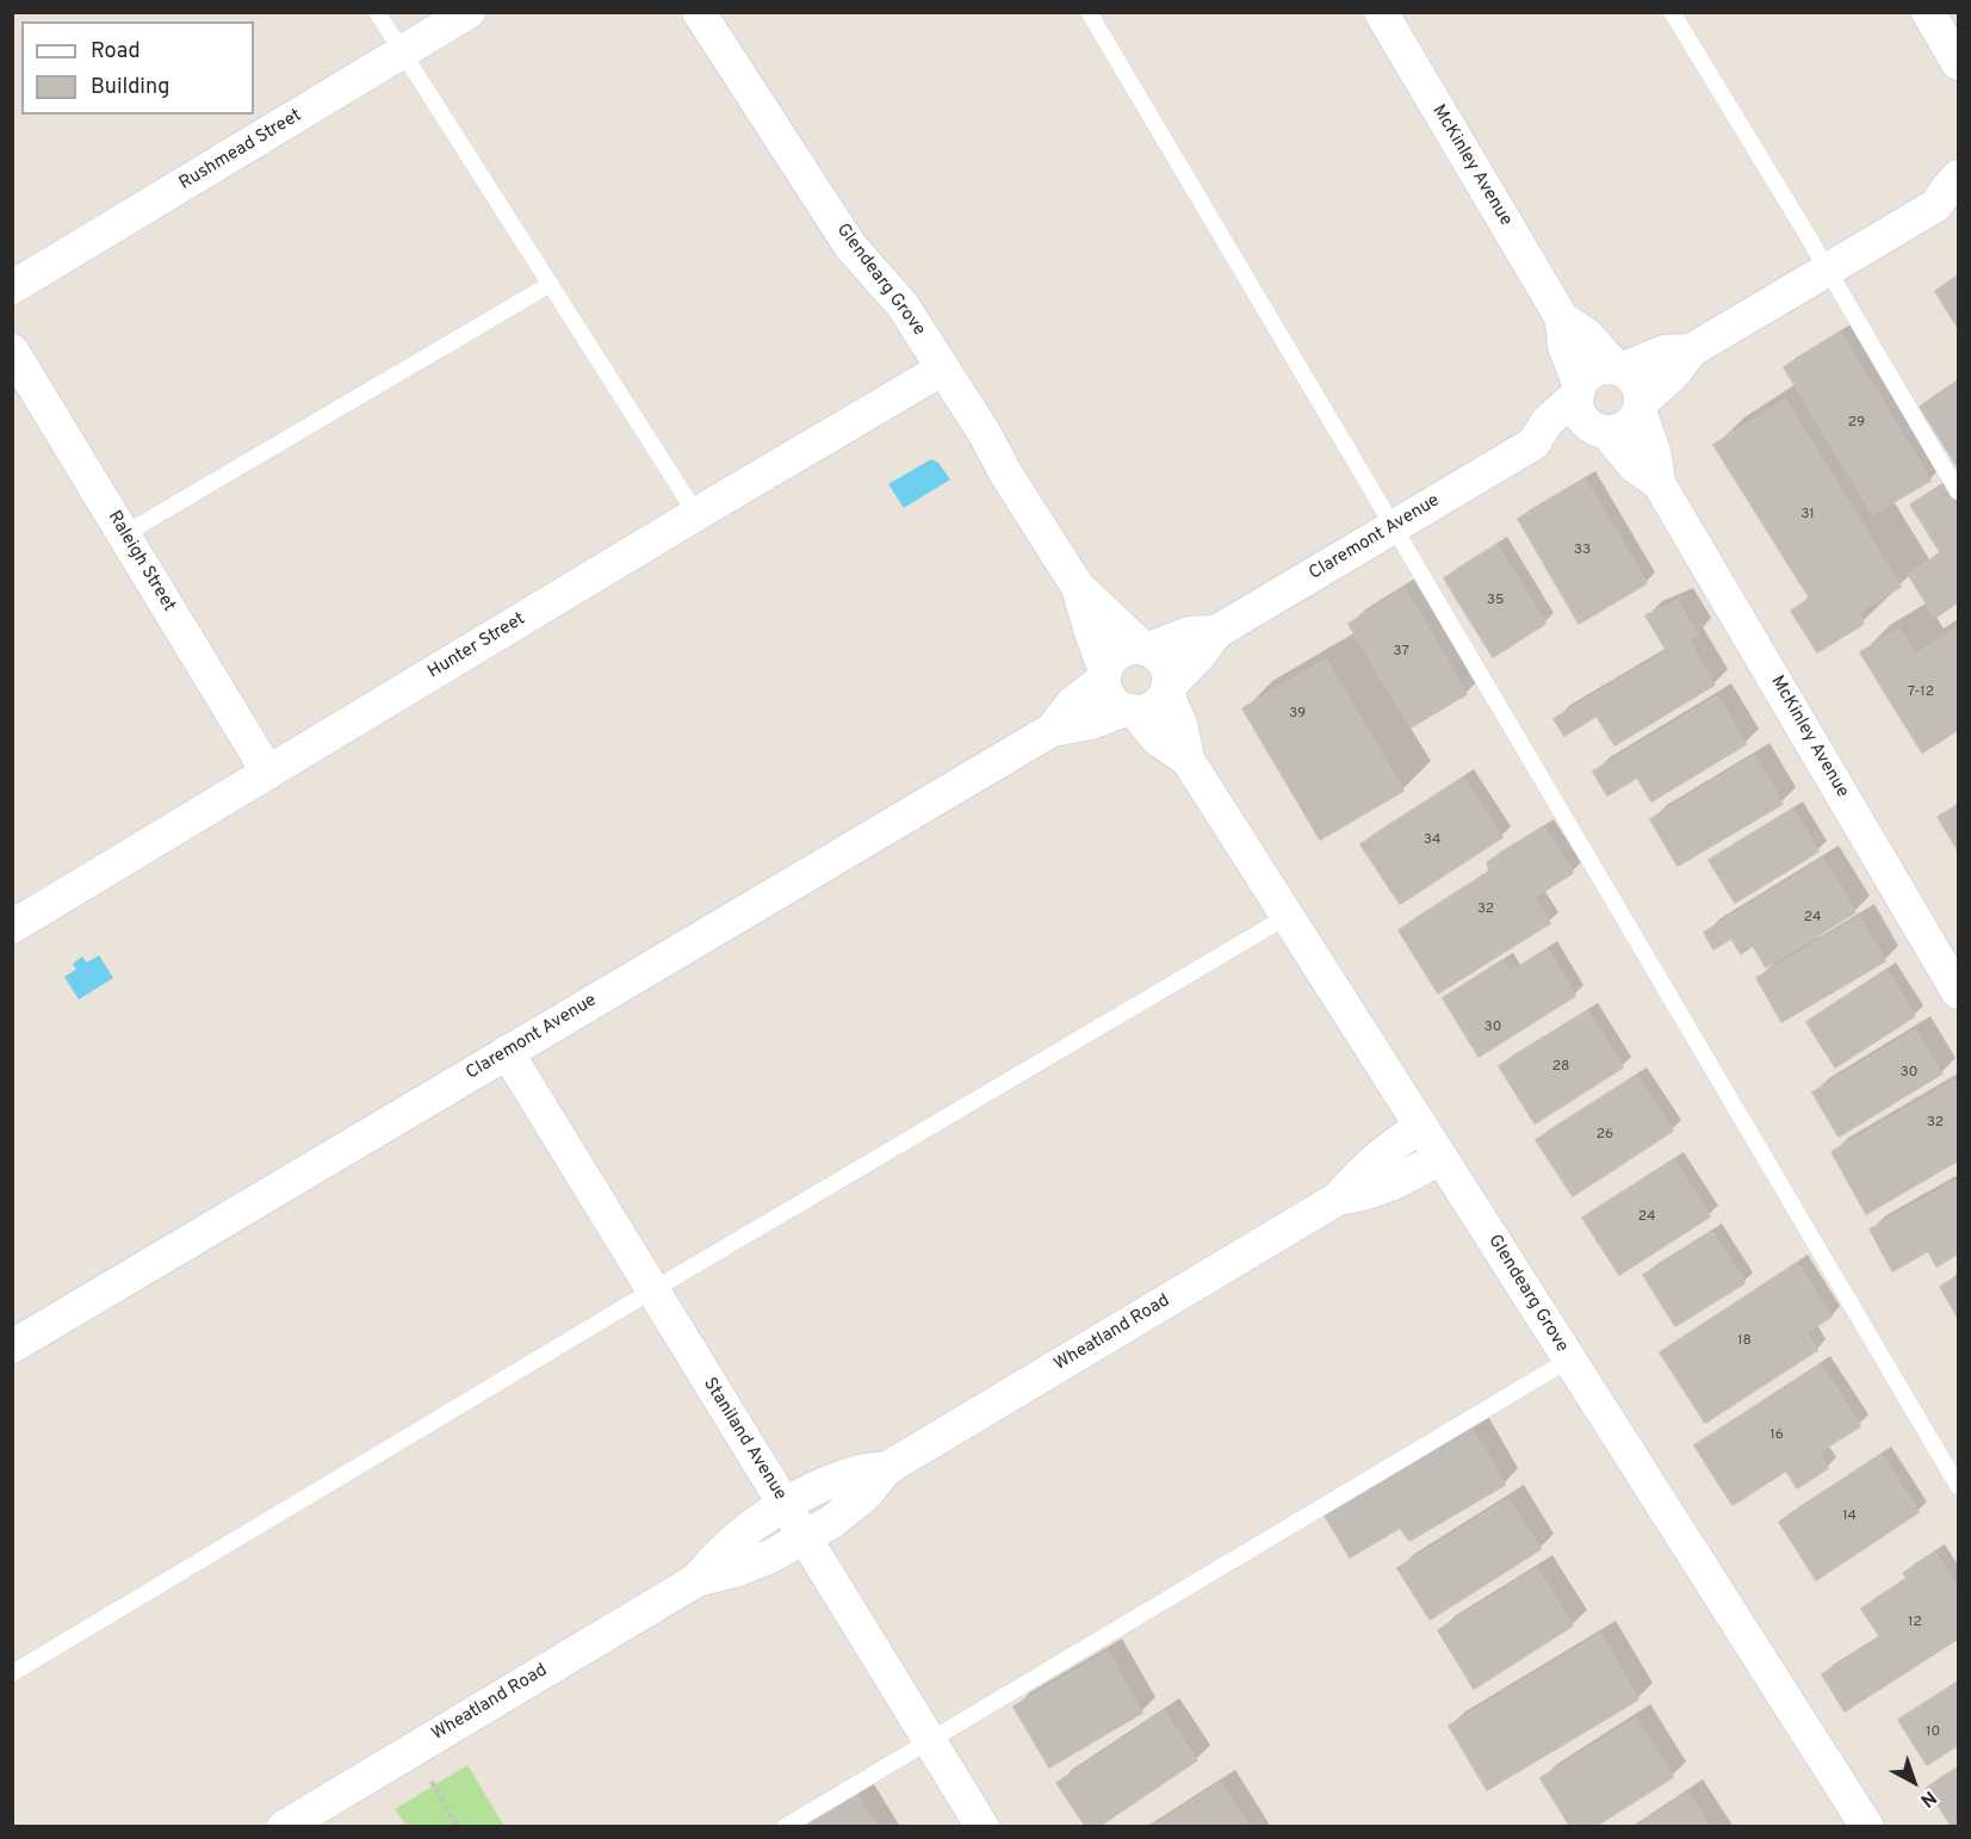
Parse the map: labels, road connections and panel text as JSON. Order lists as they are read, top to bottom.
{
  "streets": {
    "street": [
      "Rushmead Street",
      "McKinley Avenue",
      "Glendearg Grove",
      "Claremont Avenue",
      "Raleigh Street",
      "Hunter Street",
      "Wheatland Road",
      "Staniland Avenue"
    ]
  },
  "crossings": [
    ["McKinley Avenue", "Claremont Avenue"],
    ["Glendearg Grove", "Claremont Avenue"],
    ["Glendearg Grove", "Hunter Street"],
    ["Glendearg Grove", "Wheatland Road"],
    ["Claremont Avenue", "Staniland Avenue"],
    ["Raleigh Street", "Hunter Street"],
    ["Wheatland Road", "Staniland Avenue"]
  ],
  "house_numbers": [
    "29",
    "31",
    "33",
    "35",
    "37",
    "7-12",
    "39",
    "34",
    "32",
    "24",
    "30",
    "28",
    "30",
    "32",
    "26",
    "24",
    "18",
    "16",
    "14",
    "12",
    "10"
  ],
  "legend": ["Road", "Building"],
  "north": "bottom right"
}
